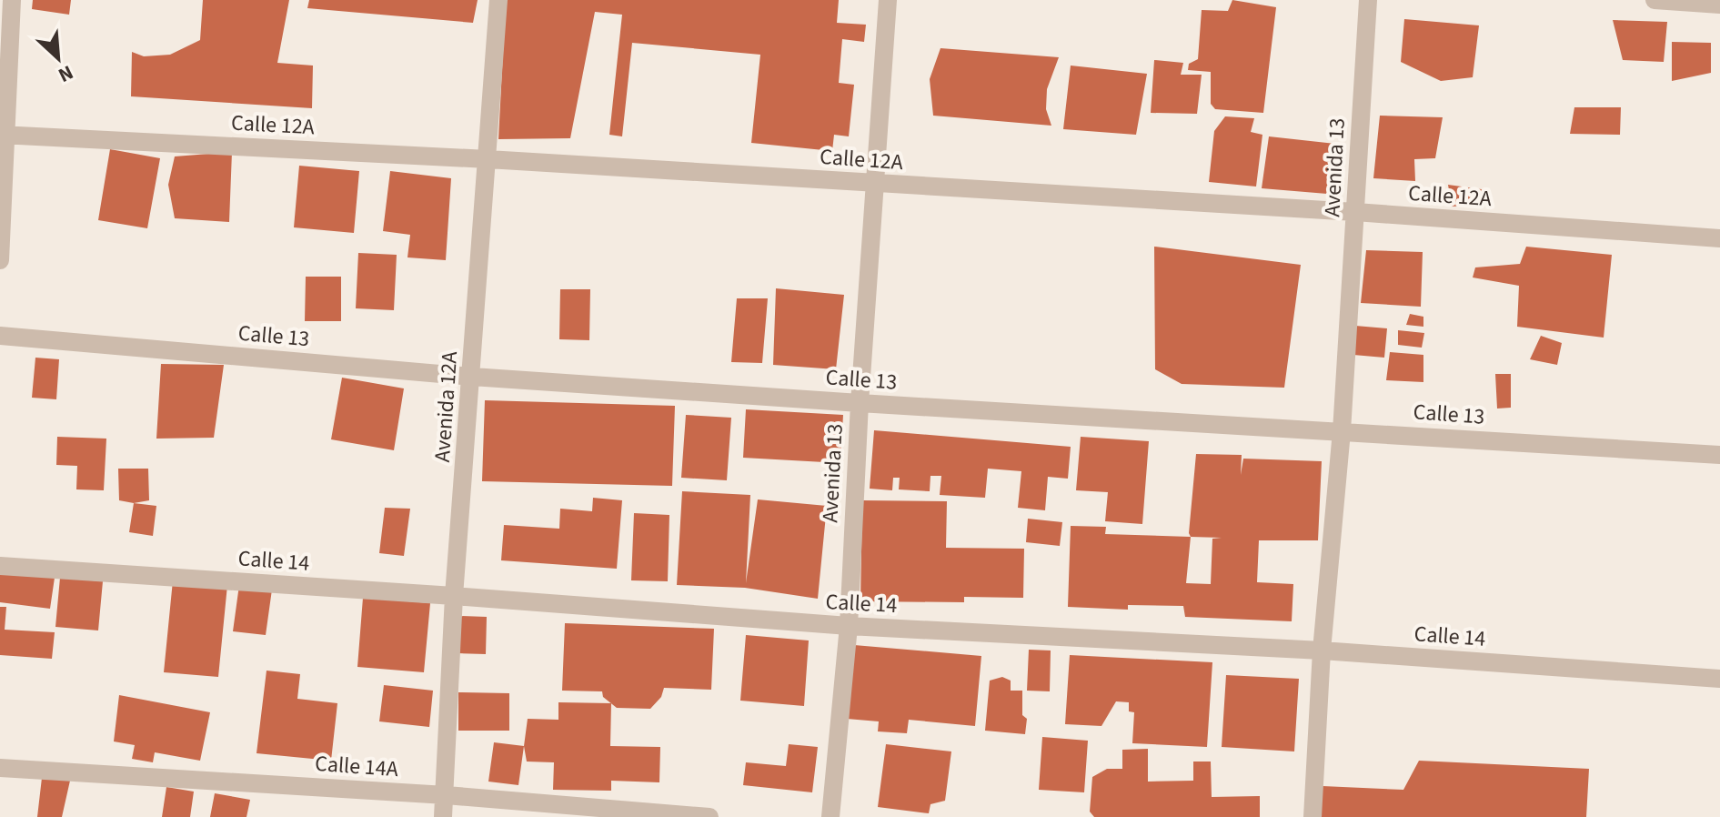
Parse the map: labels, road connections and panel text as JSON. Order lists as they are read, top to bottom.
{
  "streets": {
    "street": [
      "Calle 12A",
      "Avenida 13",
      "Calle 13",
      "Avenida 12A",
      "Calle 14",
      "Calle 14A"
    ]
  },
  "crossings": [
    ["Calle 12A", "Avenida 13"],
    ["Calle 12A", "Avenida 12A"],
    ["Avenida 13", "Calle 13"],
    ["Avenida 13", "Calle 14"],
    ["Calle 13", "Avenida 12A"],
    ["Avenida 12A", "Calle 14"],
    ["Avenida 12A", "Calle 14A"]
  ],
  "north": "bottom right"
}
